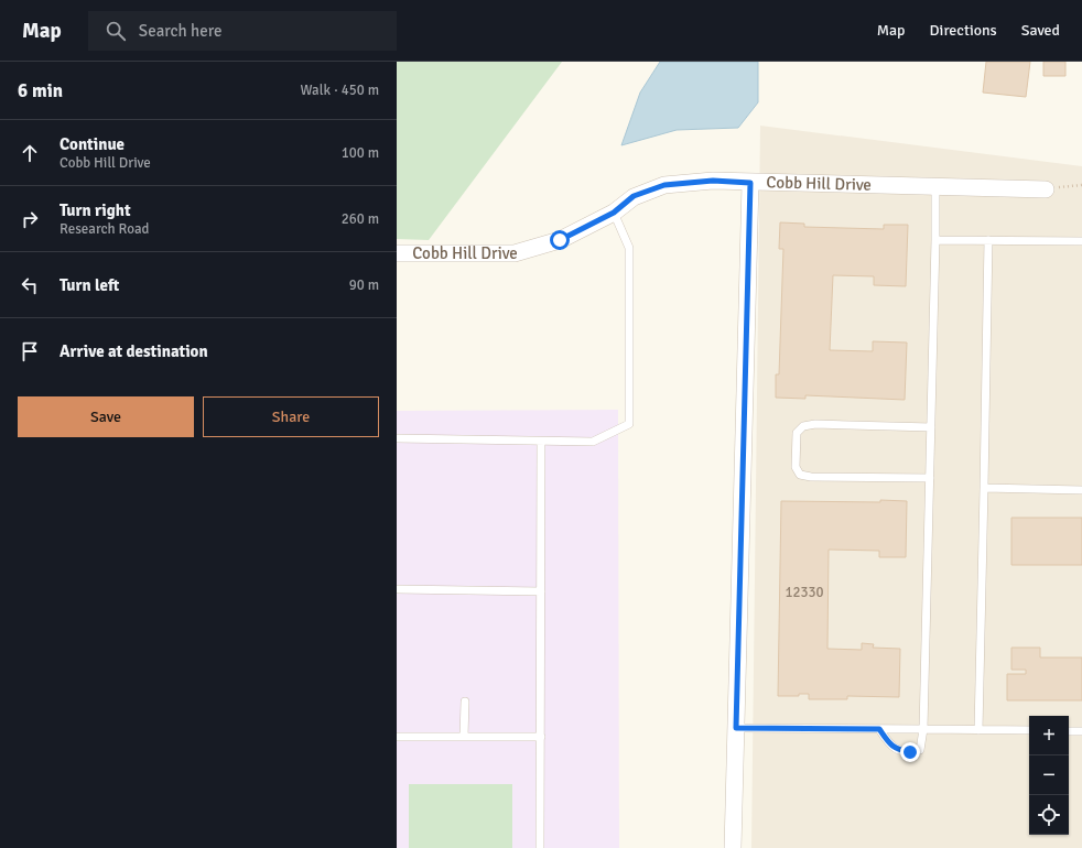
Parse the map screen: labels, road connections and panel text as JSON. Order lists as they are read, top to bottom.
{
  "streets": {
    "street": ["Cobb Hill Drive"]
  },
  "house_numbers": ["12330"],
  "page": {
    "header": "Map",
    "search": "Search here",
    "nav": ["Map", "Directions", "Saved"],
    "heading": ["6 min", "Walk · 450 m"],
    "list": [
      ["Continue", "Cobb Hill Drive", "100 m"],
      ["Turn right", "Research Road", "260 m"],
      ["Turn left", "90 m"],
      "Arrive at destination"
    ],
    "buttons": ["Save", "Share"],
    "map_buttons": ["+", "−"]
  }
}
